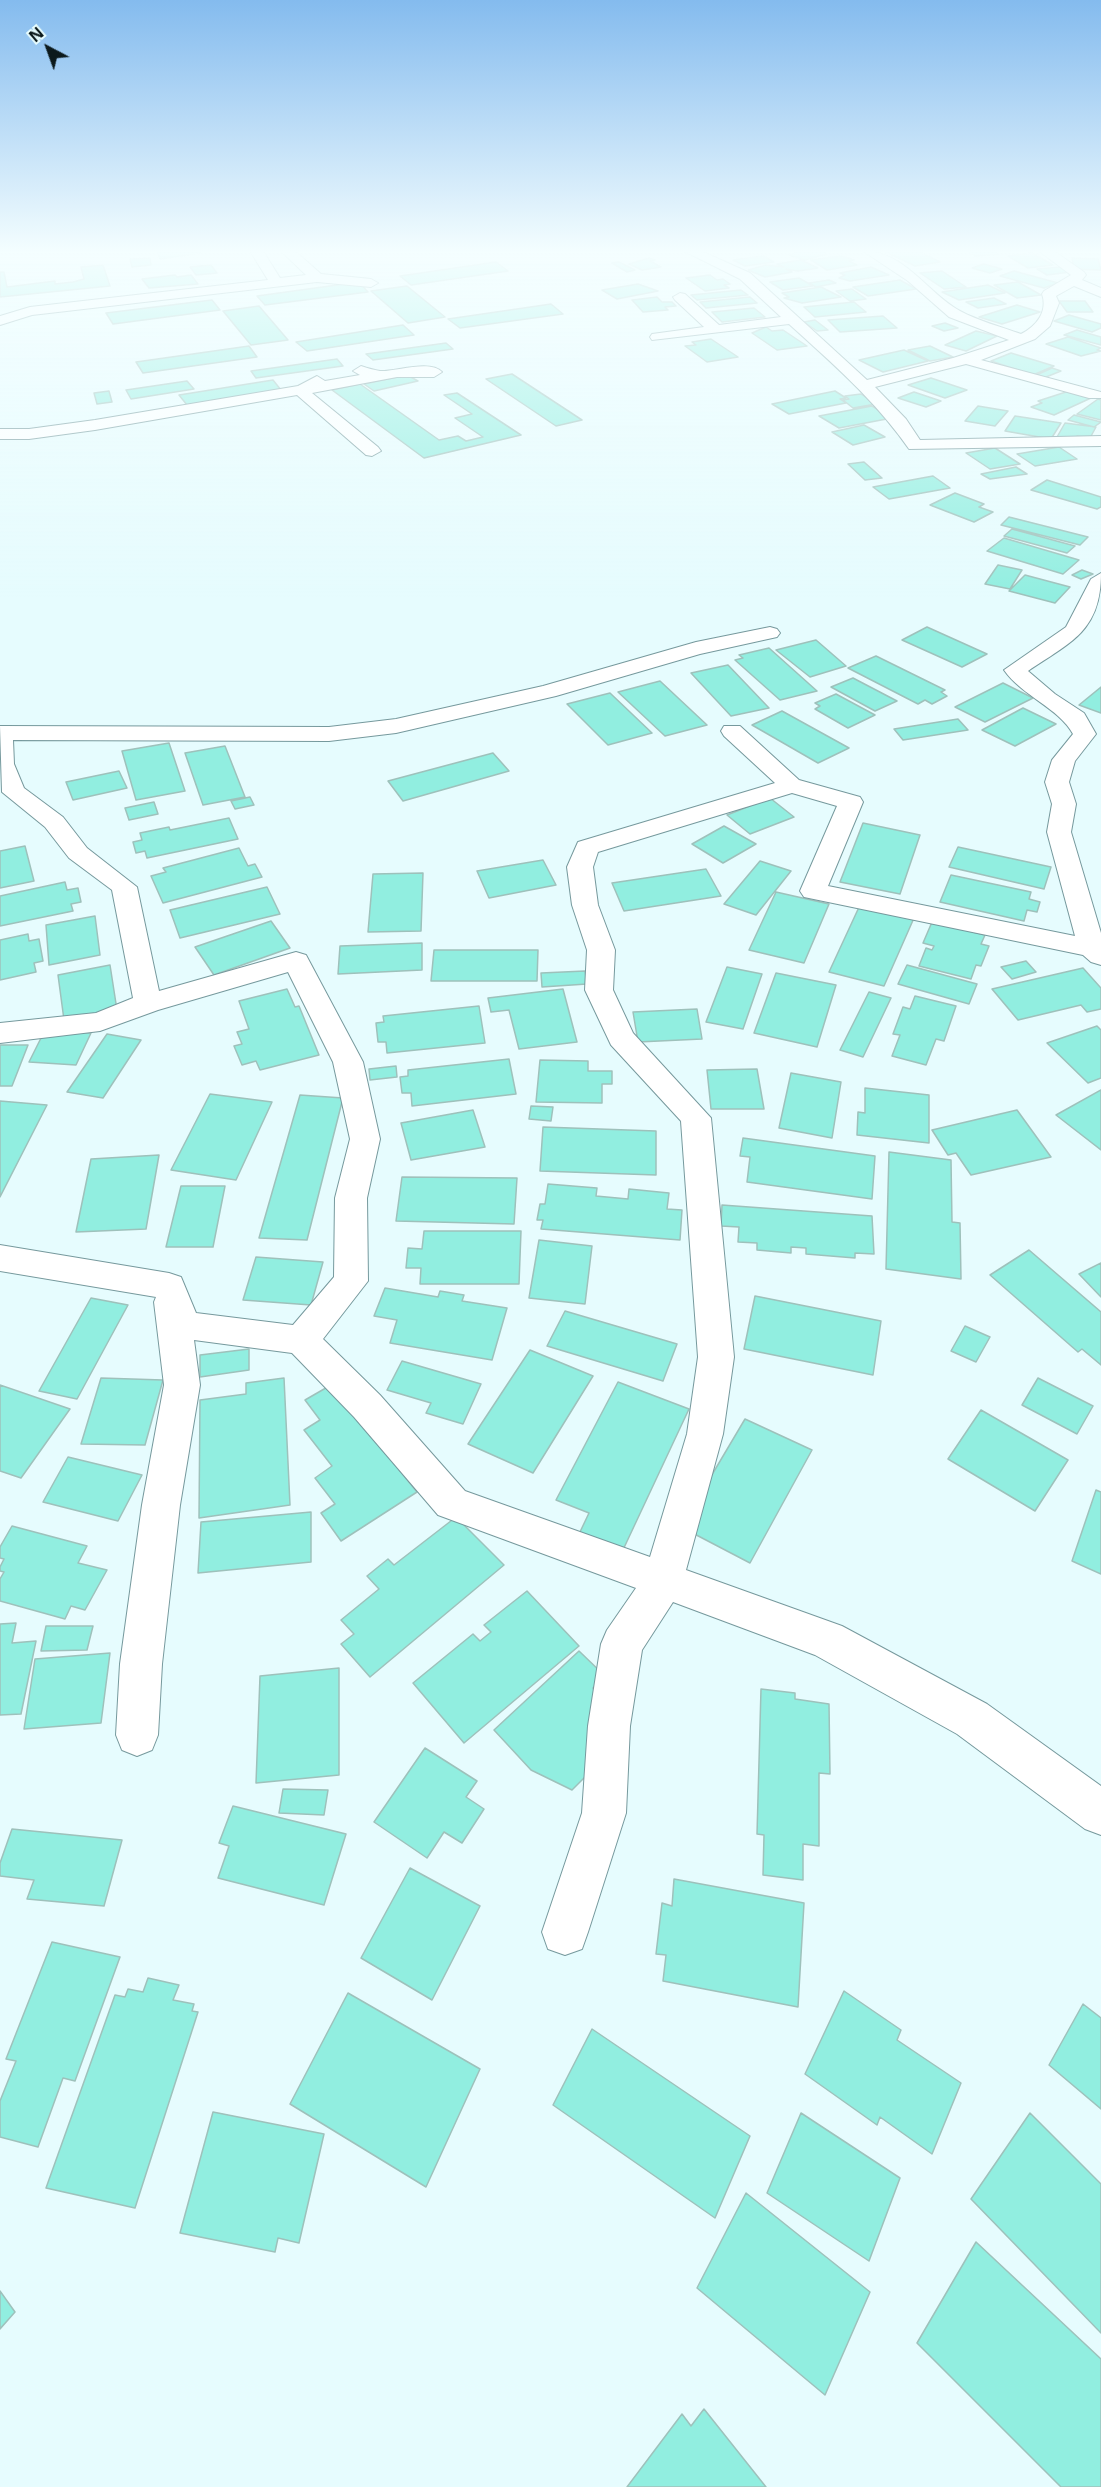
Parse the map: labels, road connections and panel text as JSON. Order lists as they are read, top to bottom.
{
  "north": "top left"
}
